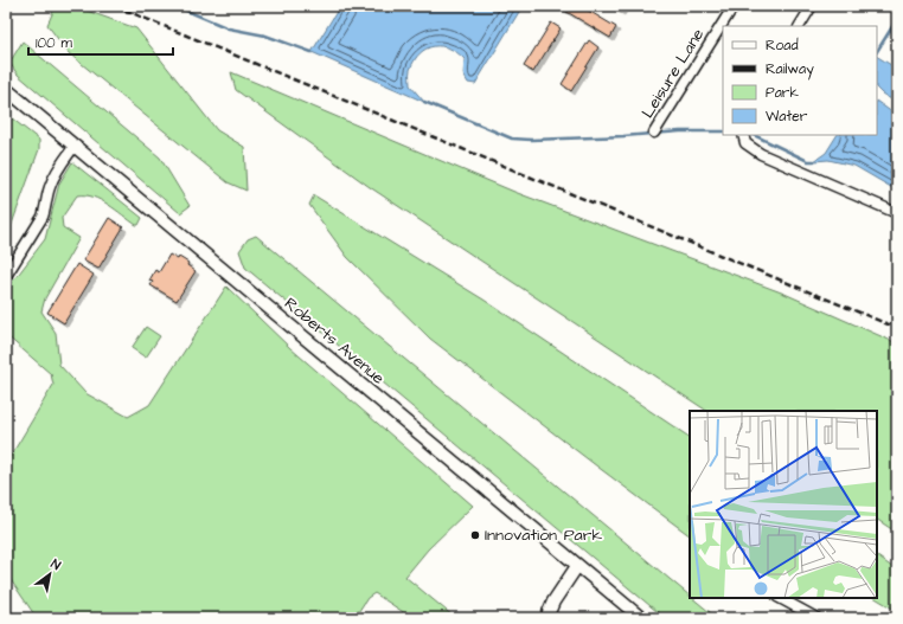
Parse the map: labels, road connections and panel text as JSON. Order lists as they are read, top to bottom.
{
  "streets": {
    "street": ["Leisure Lane", "Roberts Avenue"]
  },
  "places": ["Innovation Park"],
  "legend": [
    "Road",
    "Railway",
    "Park",
    "Water"
  ],
  "scale_bar": "100 m",
  "north": "top right"
}
